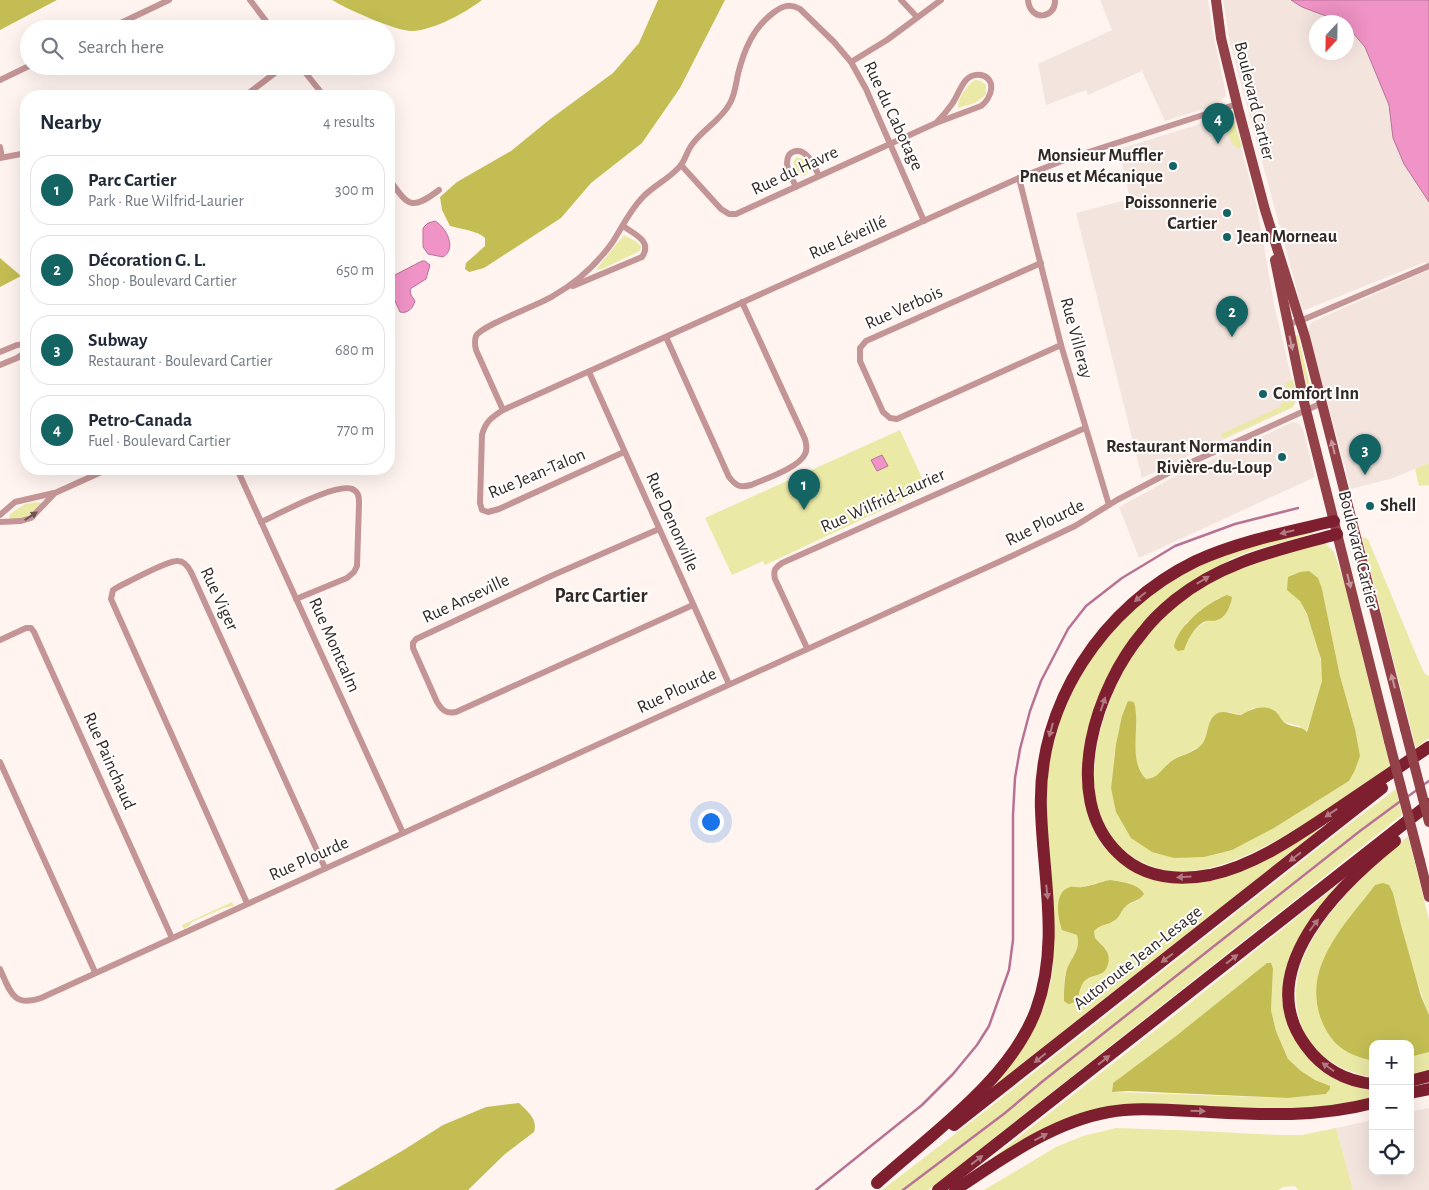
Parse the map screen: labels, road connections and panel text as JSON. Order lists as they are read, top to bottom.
{
  "streets": {
    "highway": ["Autoroute Jean-Lesage"],
    "main road": ["Boulevard Cartier"],
    "street": [
      "Rue du Cabotage",
      "Rue du Havre",
      "Rue Léveillé",
      "Rue Verbois",
      "Rue Villeray",
      "Rue Jean-Talon",
      "Rue Wilfrid-Laurier",
      "Rue Denonville",
      "Rue Plourde",
      "Rue Viger",
      "Rue Anseville",
      "Rue Montcalm",
      "Rue Painchaud"
    ]
  },
  "crossings": [
    ["Boulevard Cartier", "Rue Léveillé"],
    ["Boulevard Cartier", "Rue Plourde"],
    ["Rue du Cabotage", "Rue du Havre"],
    ["Rue du Cabotage", "Rue Léveillé"],
    ["Rue Léveillé", "Rue Villeray"],
    ["Rue Léveillé", "Rue Jean-Talon"],
    ["Rue Léveillé", "Rue Denonville"],
    ["Rue Verbois", "Rue Villeray"],
    ["Rue Villeray", "Rue Wilfrid-Laurier"],
    ["Rue Villeray", "Rue Plourde"],
    ["Rue Jean-Talon", "Rue Denonville"],
    ["Rue Wilfrid-Laurier", "Rue Plourde"],
    ["Rue Denonville", "Rue Plourde"],
    ["Rue Denonville", "Rue Anseville"],
    ["Rue Plourde", "Rue Viger"],
    ["Rue Plourde", "Rue Montcalm"],
    ["Rue Plourde", "Rue Painchaud"]
  ],
  "districts": ["Parc Cartier"],
  "places": [
    "Monsieur Muffler Pneus et Mécanique",
    "Poissonnerie Cartier",
    "Jean Morneau",
    "Comfort Inn",
    "Restaurant Normandin Rivière-du-Loup",
    "Shell"
  ],
  "north": "bottom",
  "page": {
    "search": "Search here",
    "heading": ["Nearby", "4 results"],
    "pins": [
      "4",
      "2",
      "3",
      "1"
    ],
    "list": [
      {
        "mark": "1",
        "name": "Parc Cartier",
        "note": "Park · Rue Wilfrid-Laurier",
        "value": "300 m"
      },
      {
        "mark": "2",
        "name": "Décoration G. L.",
        "note": "Shop · Boulevard Cartier",
        "value": "650 m"
      },
      {
        "mark": "3",
        "name": "Subway",
        "note": "Restaurant · Boulevard Cartier",
        "value": "680 m"
      },
      {
        "mark": "4",
        "name": "Petro-Canada",
        "note": "Fuel · Boulevard Cartier",
        "value": "770 m"
      }
    ],
    "map_buttons": ["+", "−"]
  }
}
